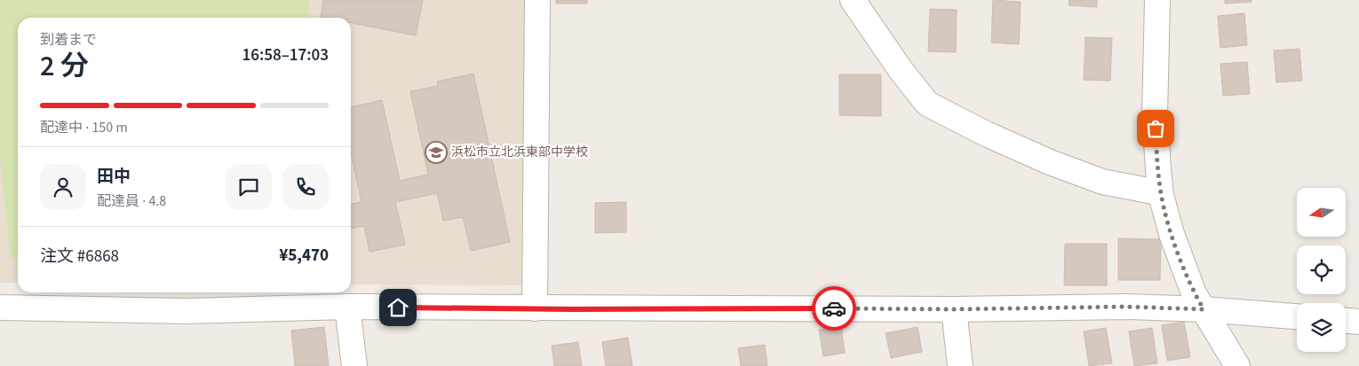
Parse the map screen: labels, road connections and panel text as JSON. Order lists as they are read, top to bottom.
{
  "places": {
    "school or university": ["浜松市立北浜東部中学校"]
  },
  "north": "left",
  "page": {
    "heading": ["2 分", "到着まで", "16:58–17:03"],
    "panel": [
      "田中",
      "配達員 · 4.8",
      "注文 #6868",
      "¥5,470"
    ],
    "bar": "配達中 · 150 m"
  }
}
